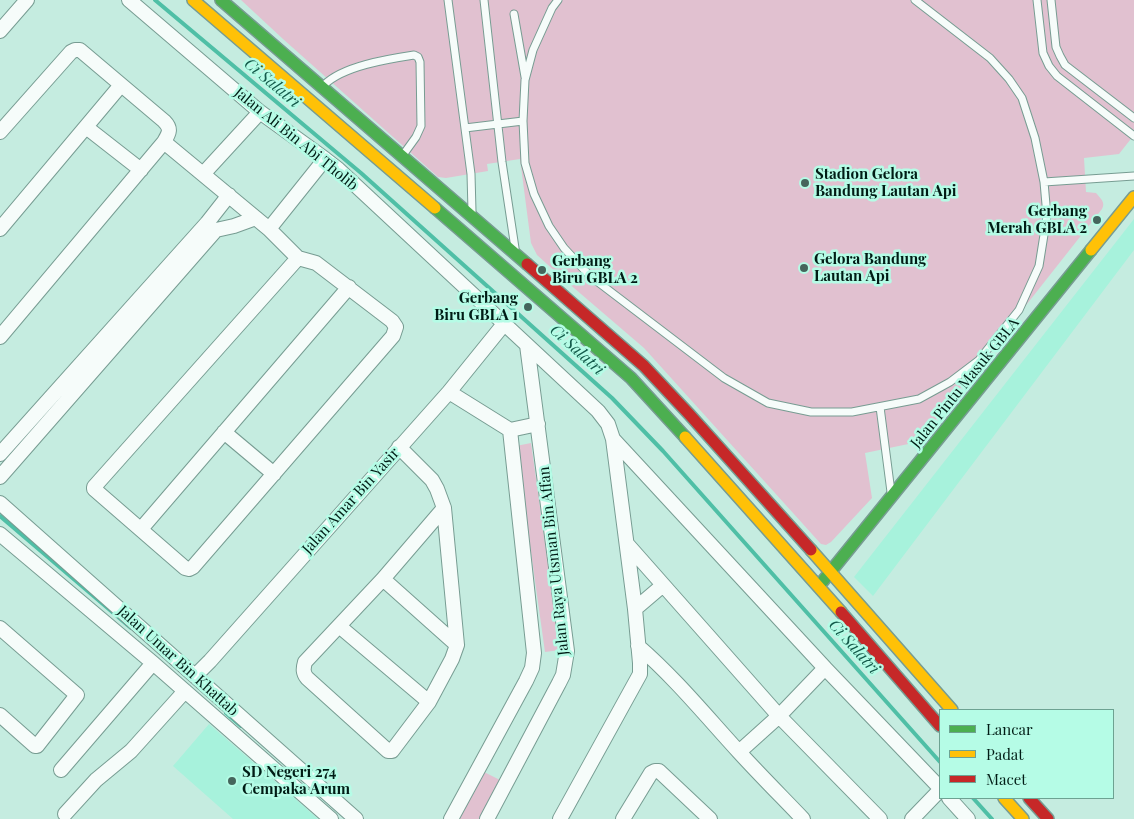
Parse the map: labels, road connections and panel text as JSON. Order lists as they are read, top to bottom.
{
  "streets": {
    "street": [
      "Jalan Ali Bin Abi Tholib",
      "Jalan Pintu Masuk GBLA",
      "Jalan Amar Bin Yasir",
      "Jalan Raya Utsman Bin Affan",
      "Jalan Umar Bin Khattab"
    ]
  },
  "crossings": [
    ["Jalan Ali Bin Abi Tholib", "Jalan Amar Bin Yasir"],
    ["Jalan Ali Bin Abi Tholib", "Jalan Raya Utsman Bin Affan"],
    ["Jalan Amar Bin Yasir", "Jalan Umar Bin Khattab"]
  ],
  "water": ["Ci Salatri"],
  "places": [
    "Stadion Gelora Bandung Lautan Api",
    "Gerbang Merah GBLA 2",
    "Gelora Bandung Lautan Api",
    "Gerbang Biru GBLA 2",
    "Gerbang Biru GBLA 1",
    "SD Negeri 274 Cempaka Arum"
  ],
  "legend": ["Lancar", "Padat", "Macet"]
}
